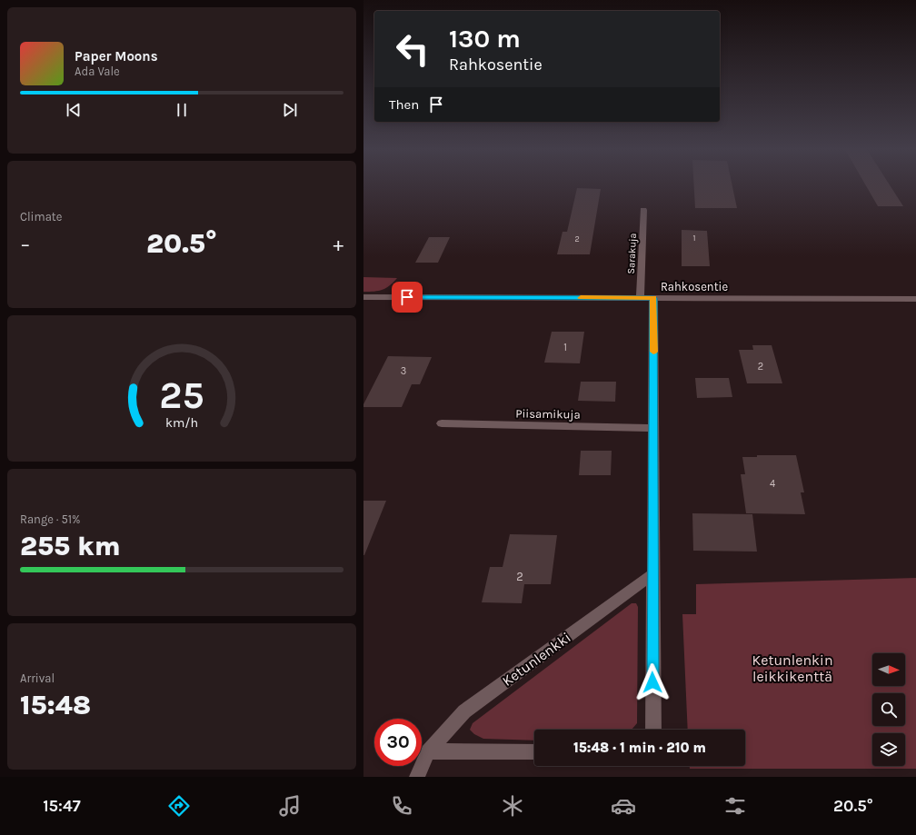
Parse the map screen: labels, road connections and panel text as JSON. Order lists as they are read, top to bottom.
{
  "streets": {
    "street": [
      "Sarakuja",
      "Rahkosentie",
      "Piisamikuja",
      "Ketunlenkki"
    ]
  },
  "crossings": [
    ["Sarakuja", "Rahkosentie"]
  ],
  "parks": ["Ketunlenkin leikkikenttä"],
  "house_numbers": [
    "1",
    "2",
    "1",
    "2",
    "3",
    "4",
    "2"
  ],
  "north": "right",
  "page": {
    "turn": ["130 m", "Rahkosentie"],
    "song": ["Paper Moons", "Ada Vale"],
    "then": "Then",
    "tile": [
      "Climate",
      ["Range · 51%", "255 km"],
      ["Arrival", "15:48"]
    ],
    "heat": ["−", "20.5°", "+"],
    "limit": "30",
    "trip": "15:48 · 1 min · 210 m",
    "tabs": ["15:47", "20.5°"],
    "gauge": ["25", "km/h"]
  }
}
